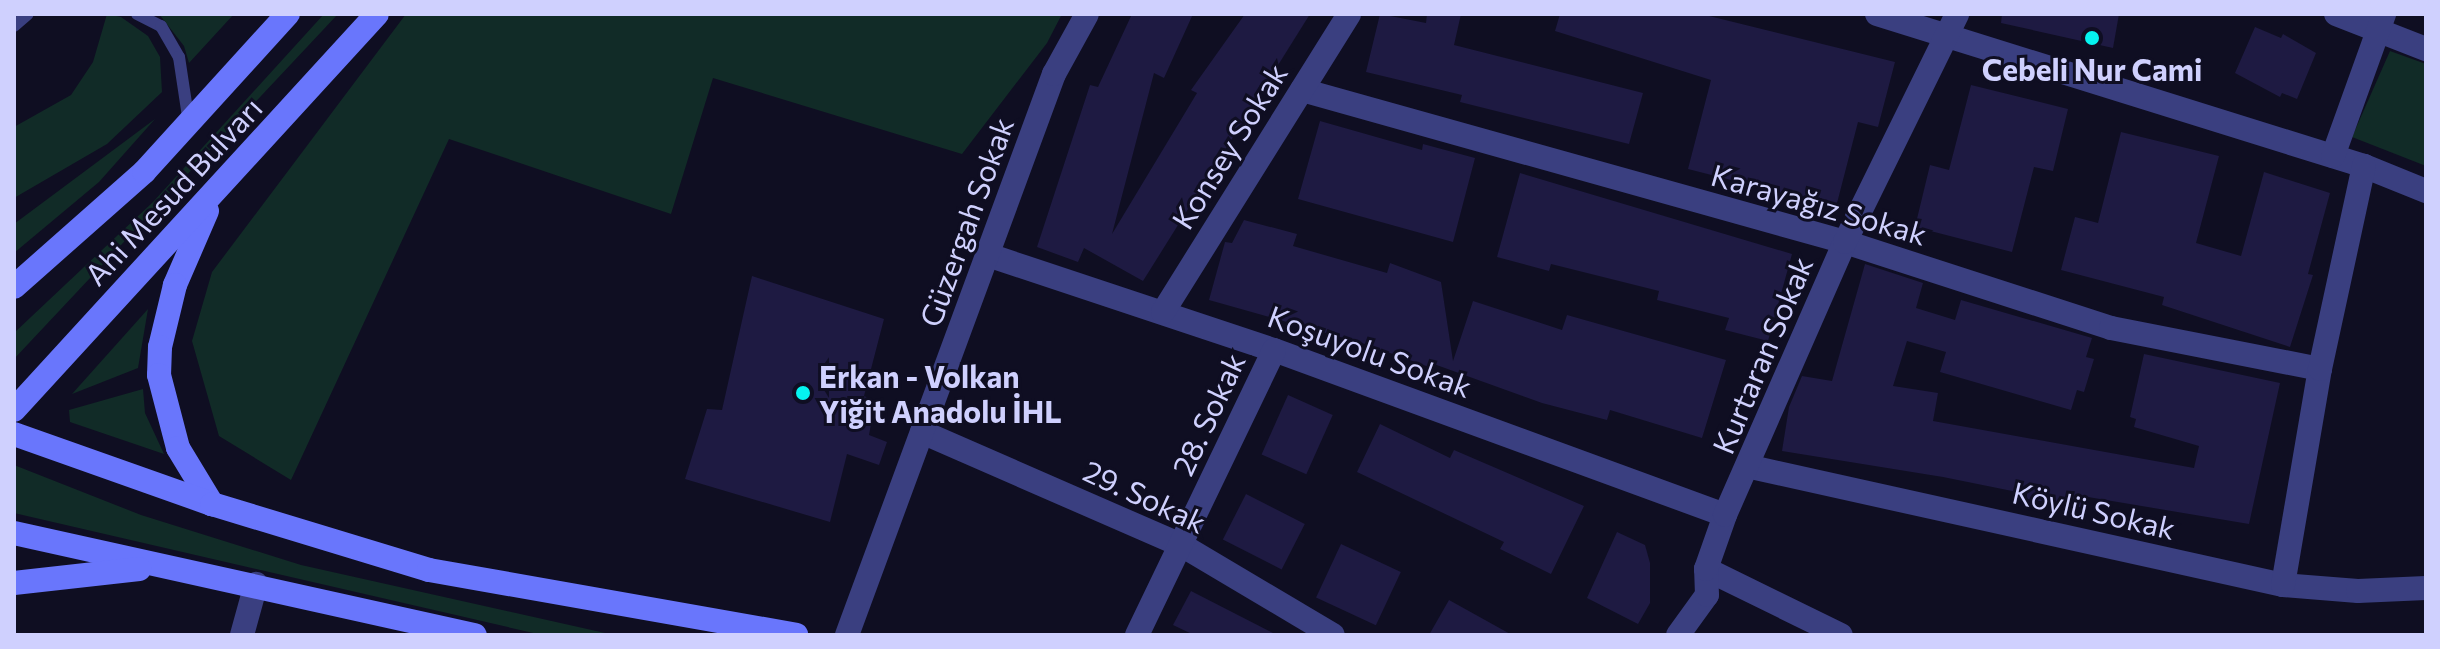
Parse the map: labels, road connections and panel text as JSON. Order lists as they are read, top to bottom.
{
  "streets": {
    "main road": ["Ahi Mesud Bulvarı"],
    "street": [
      "Konsey Sokak",
      "Karayağız Sokak",
      "Güzergah Sokak",
      "Koşuyolu Sokak",
      "Kurtaran Sokak",
      "28. Sokak",
      "29. Sokak",
      "Köylü Sokak"
    ]
  },
  "crossings": [
    ["Konsey Sokak", "Karayağız Sokak"],
    ["Konsey Sokak", "Koşuyolu Sokak"],
    ["Karayağız Sokak", "Kurtaran Sokak"],
    ["Güzergah Sokak", "Koşuyolu Sokak"],
    ["Güzergah Sokak", "29. Sokak"],
    ["Koşuyolu Sokak", "Kurtaran Sokak"],
    ["Koşuyolu Sokak", "28. Sokak"],
    ["Kurtaran Sokak", "Köylü Sokak"],
    ["28. Sokak", "29. Sokak"]
  ],
  "places": ["Cebeli Nur Cami", "Erkan - Volkan Yiğit Anadolu İHL"]
}
